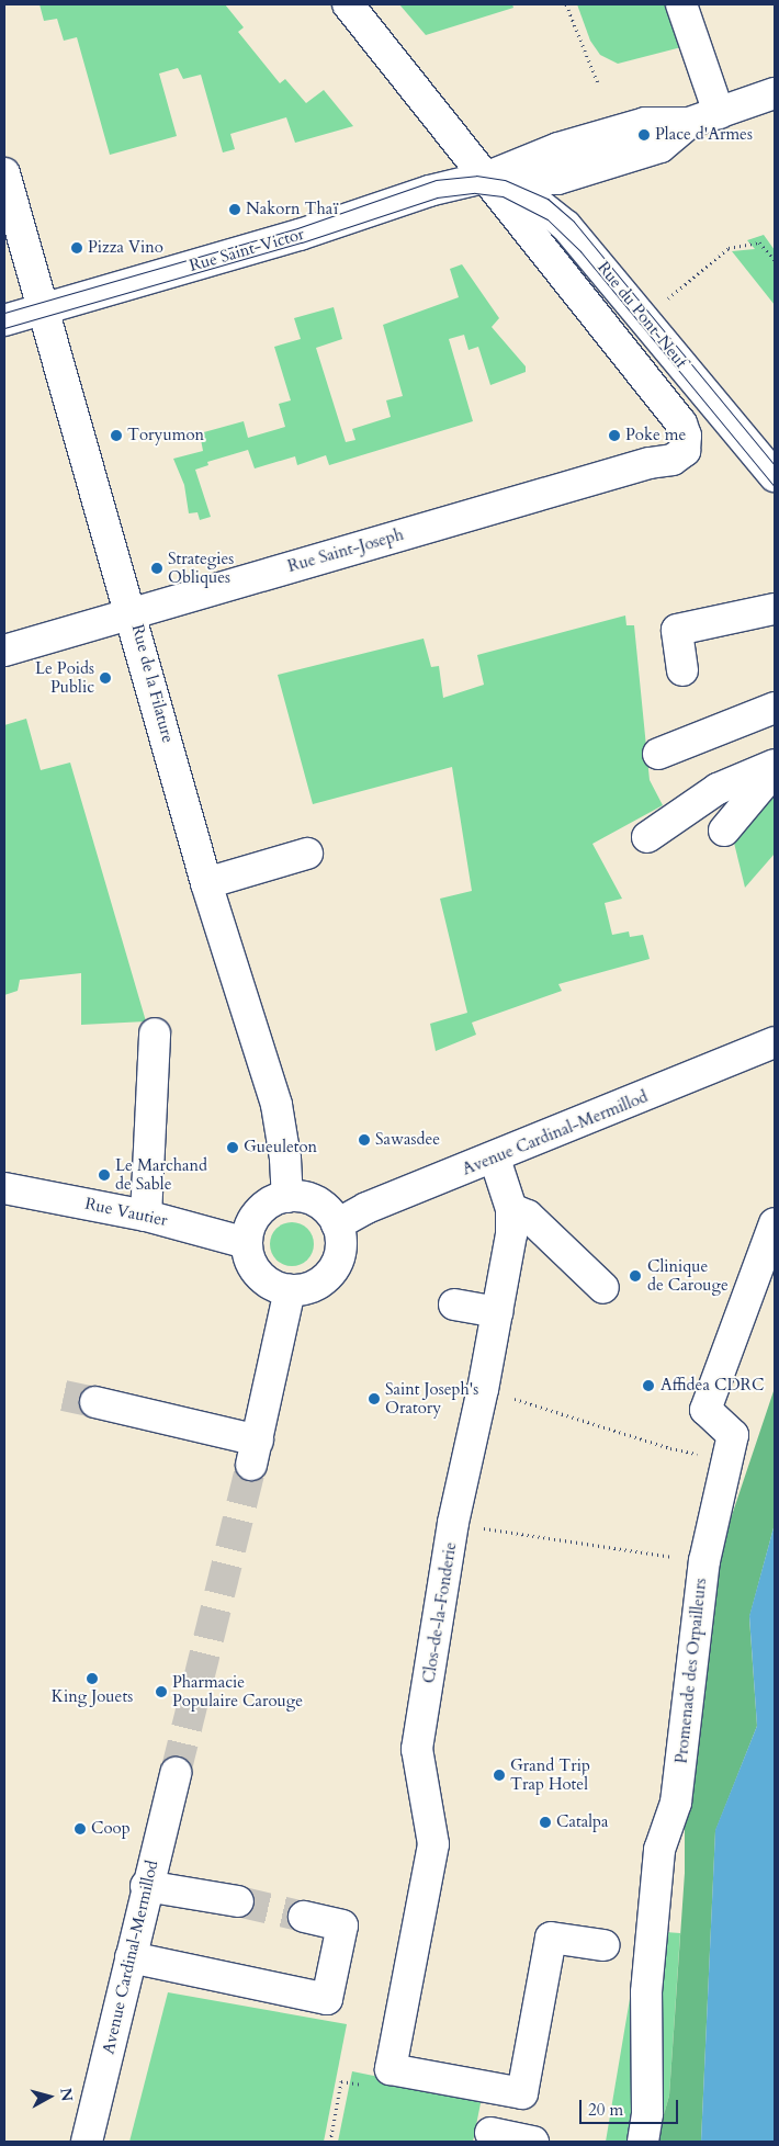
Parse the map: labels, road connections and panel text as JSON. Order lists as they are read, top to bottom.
{
  "streets": {
    "street": [
      "Rue Saint-Victor",
      "Rue du Pont-Neuf",
      "Rue Saint-Joseph",
      "Rue de la Filature",
      "Avenue Cardinal-Mermillod",
      "Rue Vautier",
      "Clos-de-la-Fonderie",
      "Promenade des Orpailleurs"
    ]
  },
  "crossings": [
    ["Rue Saint-Victor", "Rue du Pont-Neuf"],
    ["Rue Saint-Victor", "Rue de la Filature"],
    ["Rue du Pont-Neuf", "Rue Saint-Joseph"],
    ["Rue Saint-Joseph", "Rue de la Filature"],
    ["Rue de la Filature", "Avenue Cardinal-Mermillod"],
    ["Rue de la Filature", "Rue Vautier"],
    ["Avenue Cardinal-Mermillod", "Rue Vautier"],
    ["Avenue Cardinal-Mermillod", "Clos-de-la-Fonderie"]
  ],
  "places": [
    "Place d'Armes",
    "Nakorn Thaï",
    "Pizza Vino",
    "Toryumon",
    "Poke me",
    "Strategies Obliques",
    "Le Poids Public",
    "Sawasdee",
    "Gueuleton",
    "Le Marchand de Sable",
    "Clinique de Carouge",
    "Affidea CDRC",
    "Saint Joseph's Oratory",
    "King Jouets",
    "Pharmacie Populaire Carouge",
    "Grand Trip Trap Hotel",
    "Catalpa",
    "Coop"
  ],
  "scale_bar": "20 m",
  "north": "right"
}
